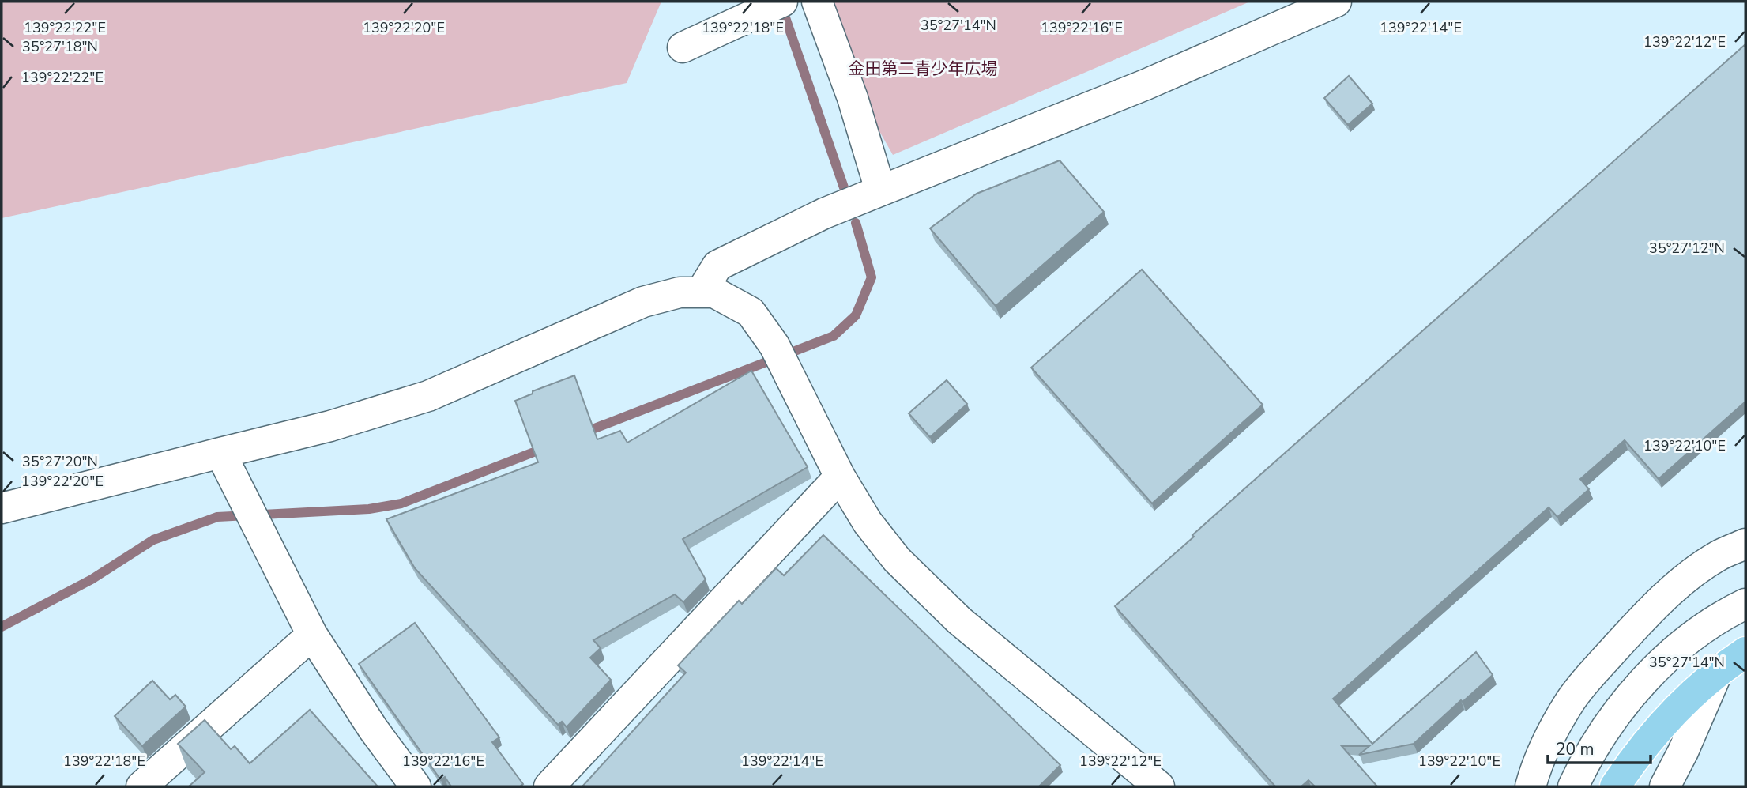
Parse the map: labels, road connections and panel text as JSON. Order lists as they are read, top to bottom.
{
  "parks": ["金田第二青少年広場"],
  "scale_bar": "20 m",
  "coordinates": [
    "35°27'14\"N",
    "139°22'22\"E",
    "139°22'20\"E",
    "139°22'18\"E",
    "139°22'16\"E",
    "139°22'14\"E",
    "139°22'12\"E",
    "35°27'18\"N",
    "35°27'12\"N",
    "139°22'10\"E",
    "35°27'20\"N"
  ]
}
